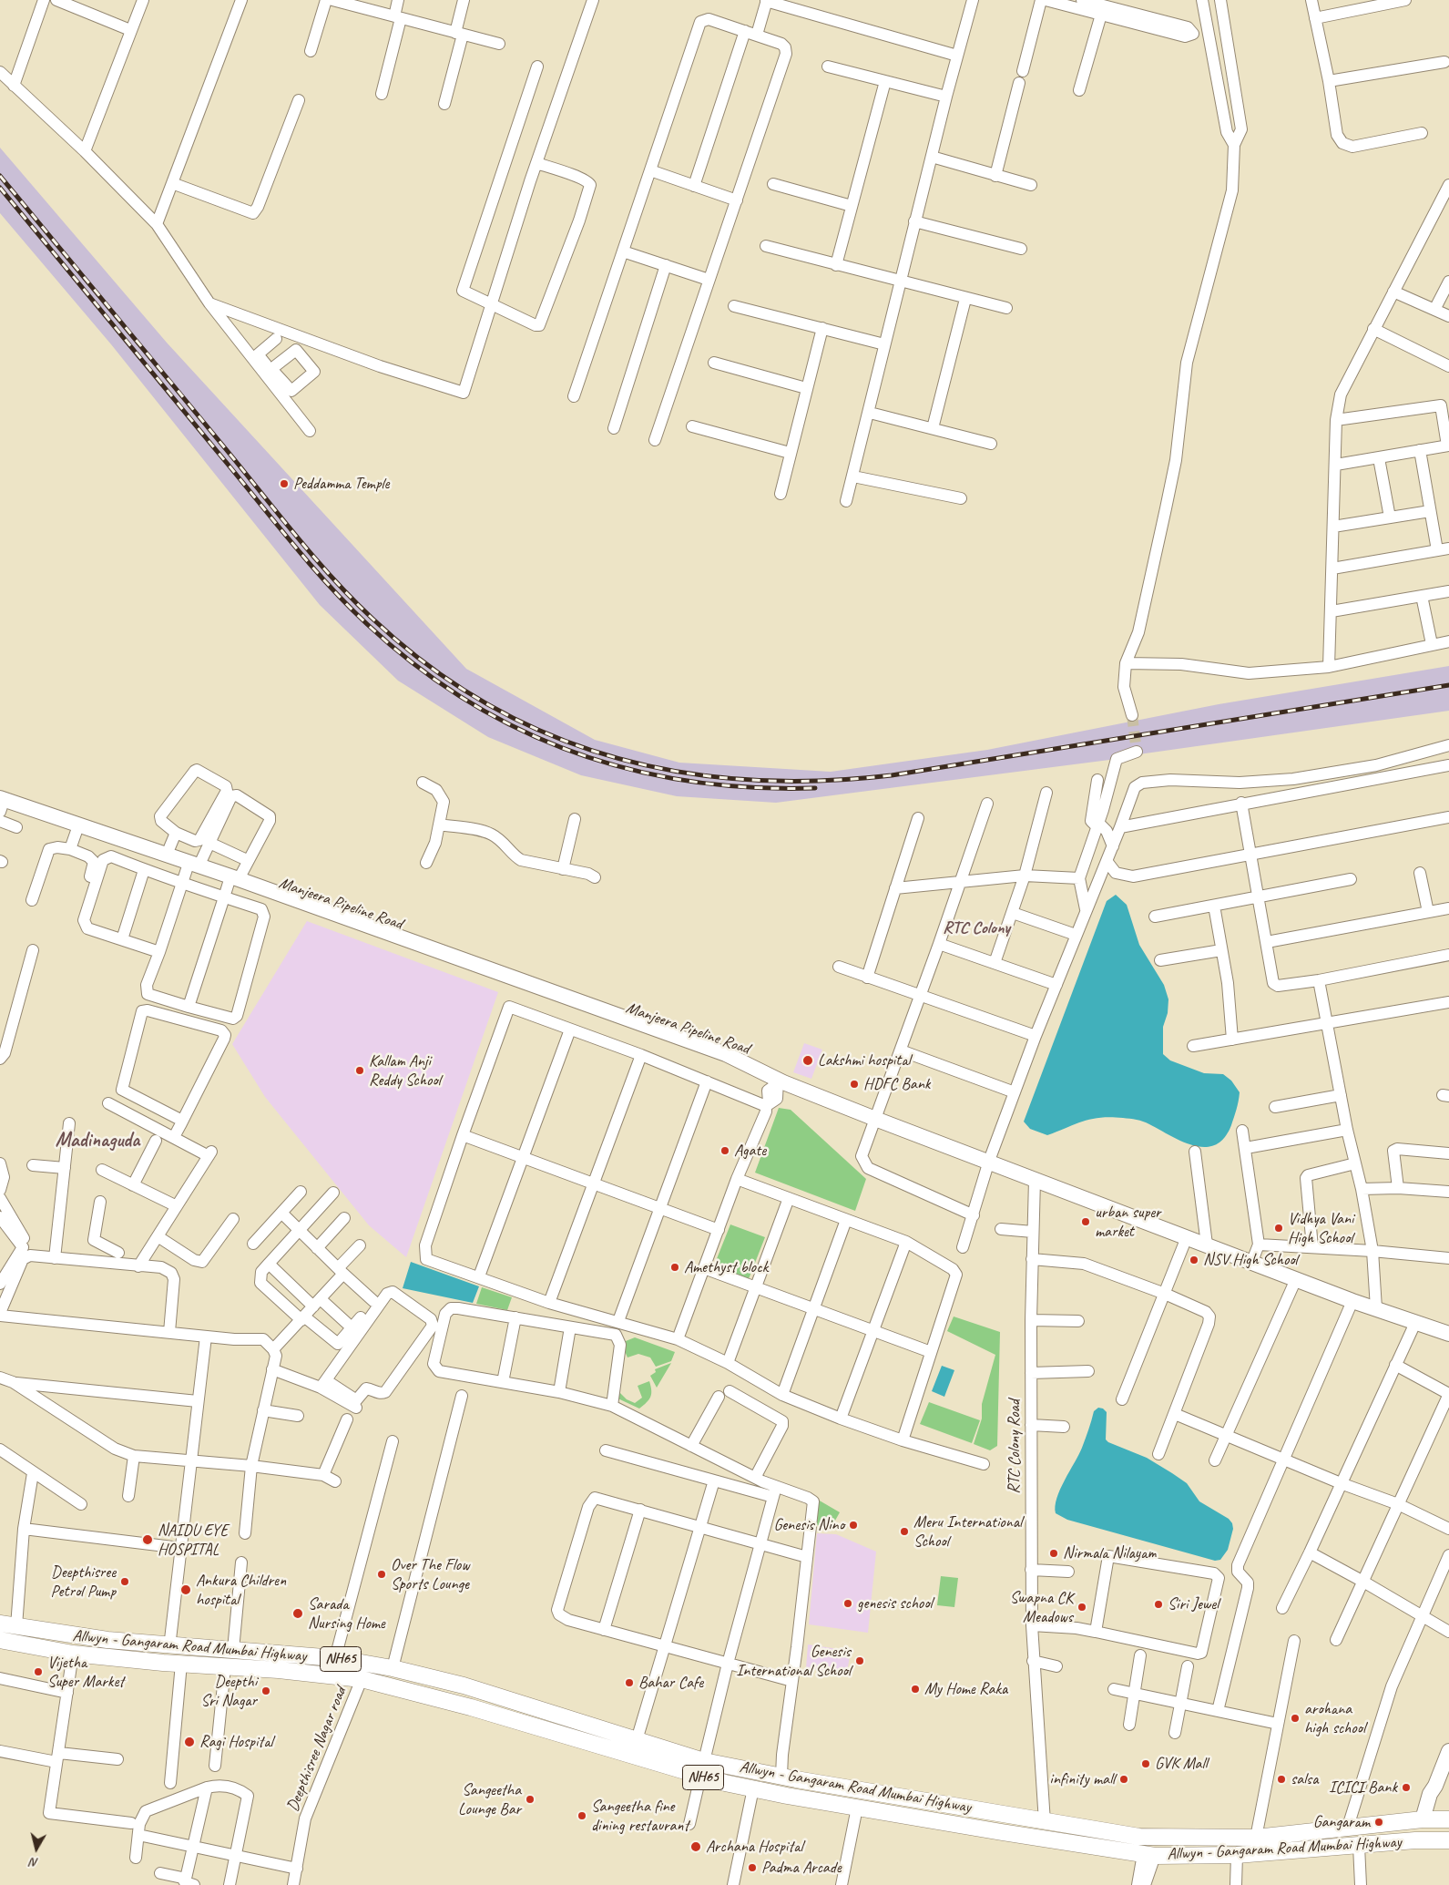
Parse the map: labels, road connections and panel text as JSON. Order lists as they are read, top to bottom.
{
  "streets": {
    "highway": ["Allwyn - Gangaram Road Mumbai Highway", "NH65"],
    "main road": ["Manjeera Pipeline Road"],
    "street": ["RTC Colony Road", "Deepthisree Nagar road"]
  },
  "crossings": [
    ["Manjeera Pipeline Road", "RTC Colony Road"],
    ["RTC Colony Road", "Allwyn - Gangaram Road Mumbai Highway"],
    ["Allwyn - Gangaram Road Mumbai Highway", "Deepthisree Nagar road"]
  ],
  "districts": ["RTC Colony", "Madinaguda"],
  "places": [
    "Peddamma Temple",
    "Lakshmi hospital",
    "Kallam Anji Reddy School",
    "HDFC Bank",
    "Agate",
    "urban super market",
    "Vidhya Vani High School",
    "NSV High School",
    "Amethyst block",
    "Genesis Nino",
    "Meru International School",
    "NAIDU EYE HOSPITAL",
    "Nirmala Nilayam",
    "Over The Flow Sports Lounge",
    "Deepthisree Petrol Pump",
    "Ankura Children hospital",
    "genesis school",
    "Siri Jewel",
    "Swapna CK Meadows",
    "Sarada Nursing Home",
    "Genesis International School",
    "Vijetha Super Market",
    "Bahar Cafe",
    "My Home Raka",
    "Deepthi Sri Nagar",
    "arohana high school",
    "Ragi Hospital",
    "GVK Mall",
    "infinity mall",
    "salsa",
    "ICICI Bank",
    "Sangeetha Lounge Bar",
    "Sangeetha fine dining restaurant",
    "Gangaram",
    "Archana Hospital",
    "Padma Arcade"
  ],
  "north": "bottom"
}
